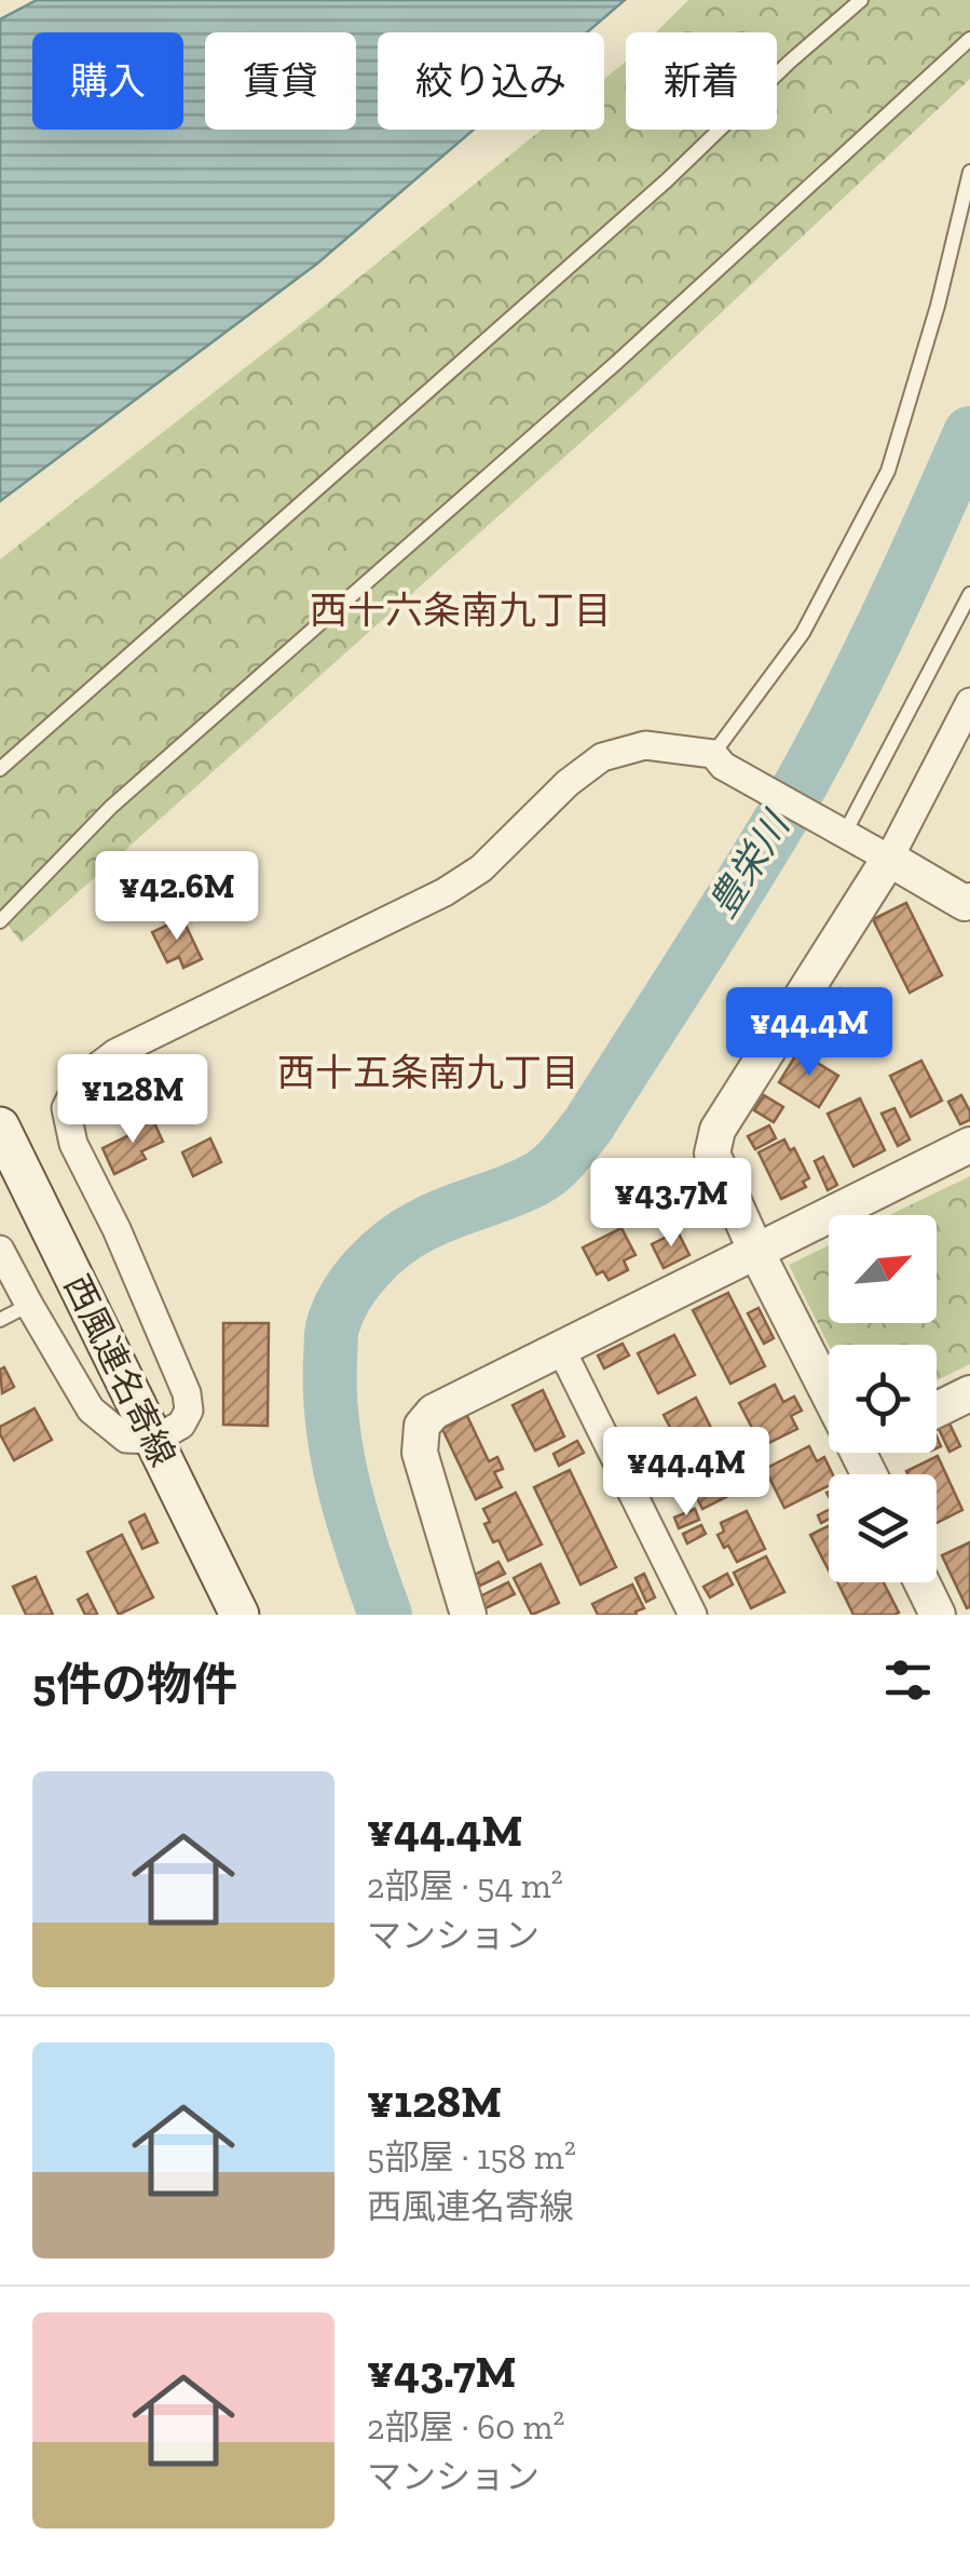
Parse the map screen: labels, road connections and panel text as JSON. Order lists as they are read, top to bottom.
{
  "streets": {
    "main road": ["西風連名寄線"]
  },
  "districts": ["西十六条南九丁目", "西十五条南九丁目"],
  "water": ["豊栄川"],
  "north": "top right",
  "page": {
    "chip": [
      "購入",
      "賃貸",
      "絞り込み",
      "新着"
    ],
    "price": [
      "¥42.6M",
      "¥44.4M",
      "¥128M",
      "¥43.7M",
      "¥44.4M"
    ],
    "heading": "5件の物件",
    "list": [
      {
        "name": "¥44.4M",
        "note": "2部屋 · 54 m² · マンション"
      },
      {
        "name": "¥128M",
        "note": "5部屋 · 158 m² · 西風連名寄線"
      },
      {
        "name": "¥43.7M",
        "note": "2部屋 · 60 m² · マンション"
      }
    ]
  }
}
